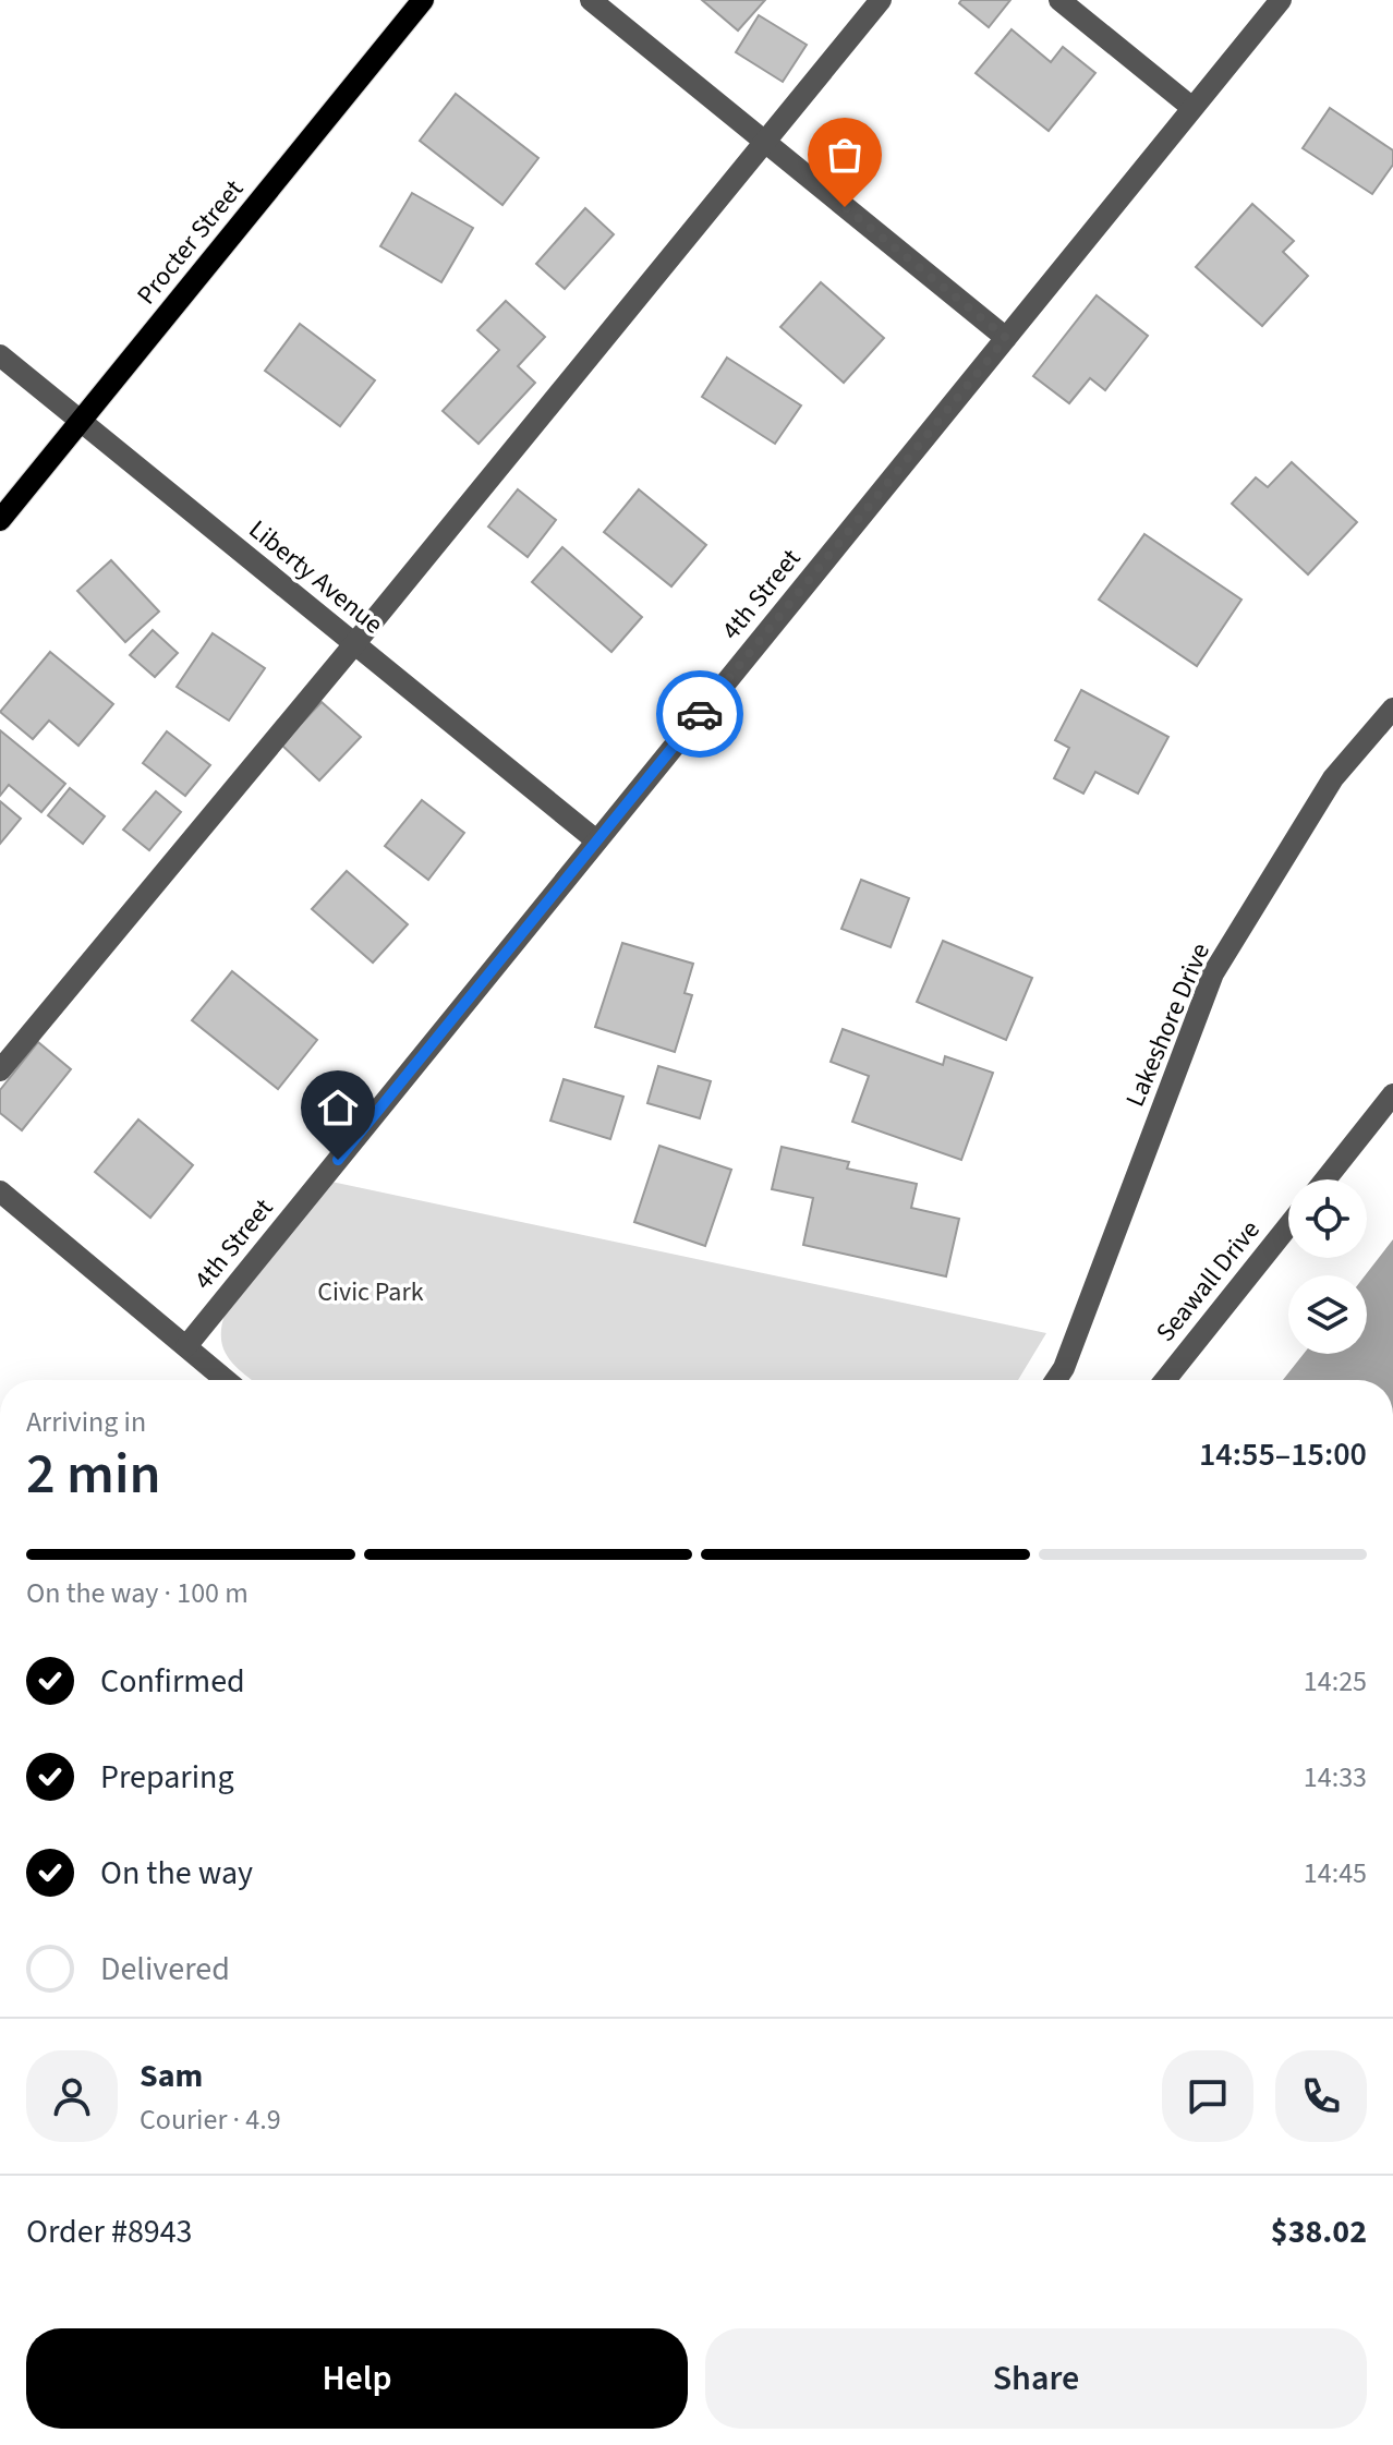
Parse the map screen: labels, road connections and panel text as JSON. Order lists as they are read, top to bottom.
{
  "streets": {
    "main road": ["Procter Street"],
    "street": [
      "Liberty Avenue",
      "4th Street",
      "Lakeshore Drive",
      "Seawall Drive"
    ]
  },
  "crossings": [
    ["Procter Street", "Liberty Avenue"],
    ["Liberty Avenue", "4th Street"]
  ],
  "parks": ["Civic Park"],
  "page": {
    "heading": ["2 min", "Arriving in", "14:55–15:00"],
    "panel": [
      "Sam",
      "Courier · 4.9",
      "Order #8943",
      "$38.02"
    ],
    "bar": "On the way · 100 m",
    "list": [
      ["Confirmed", "14:25"],
      ["Preparing", "14:33"],
      ["On the way", "14:45"],
      "Delivered"
    ],
    "buttons": ["Help", "Share"]
  }
}
